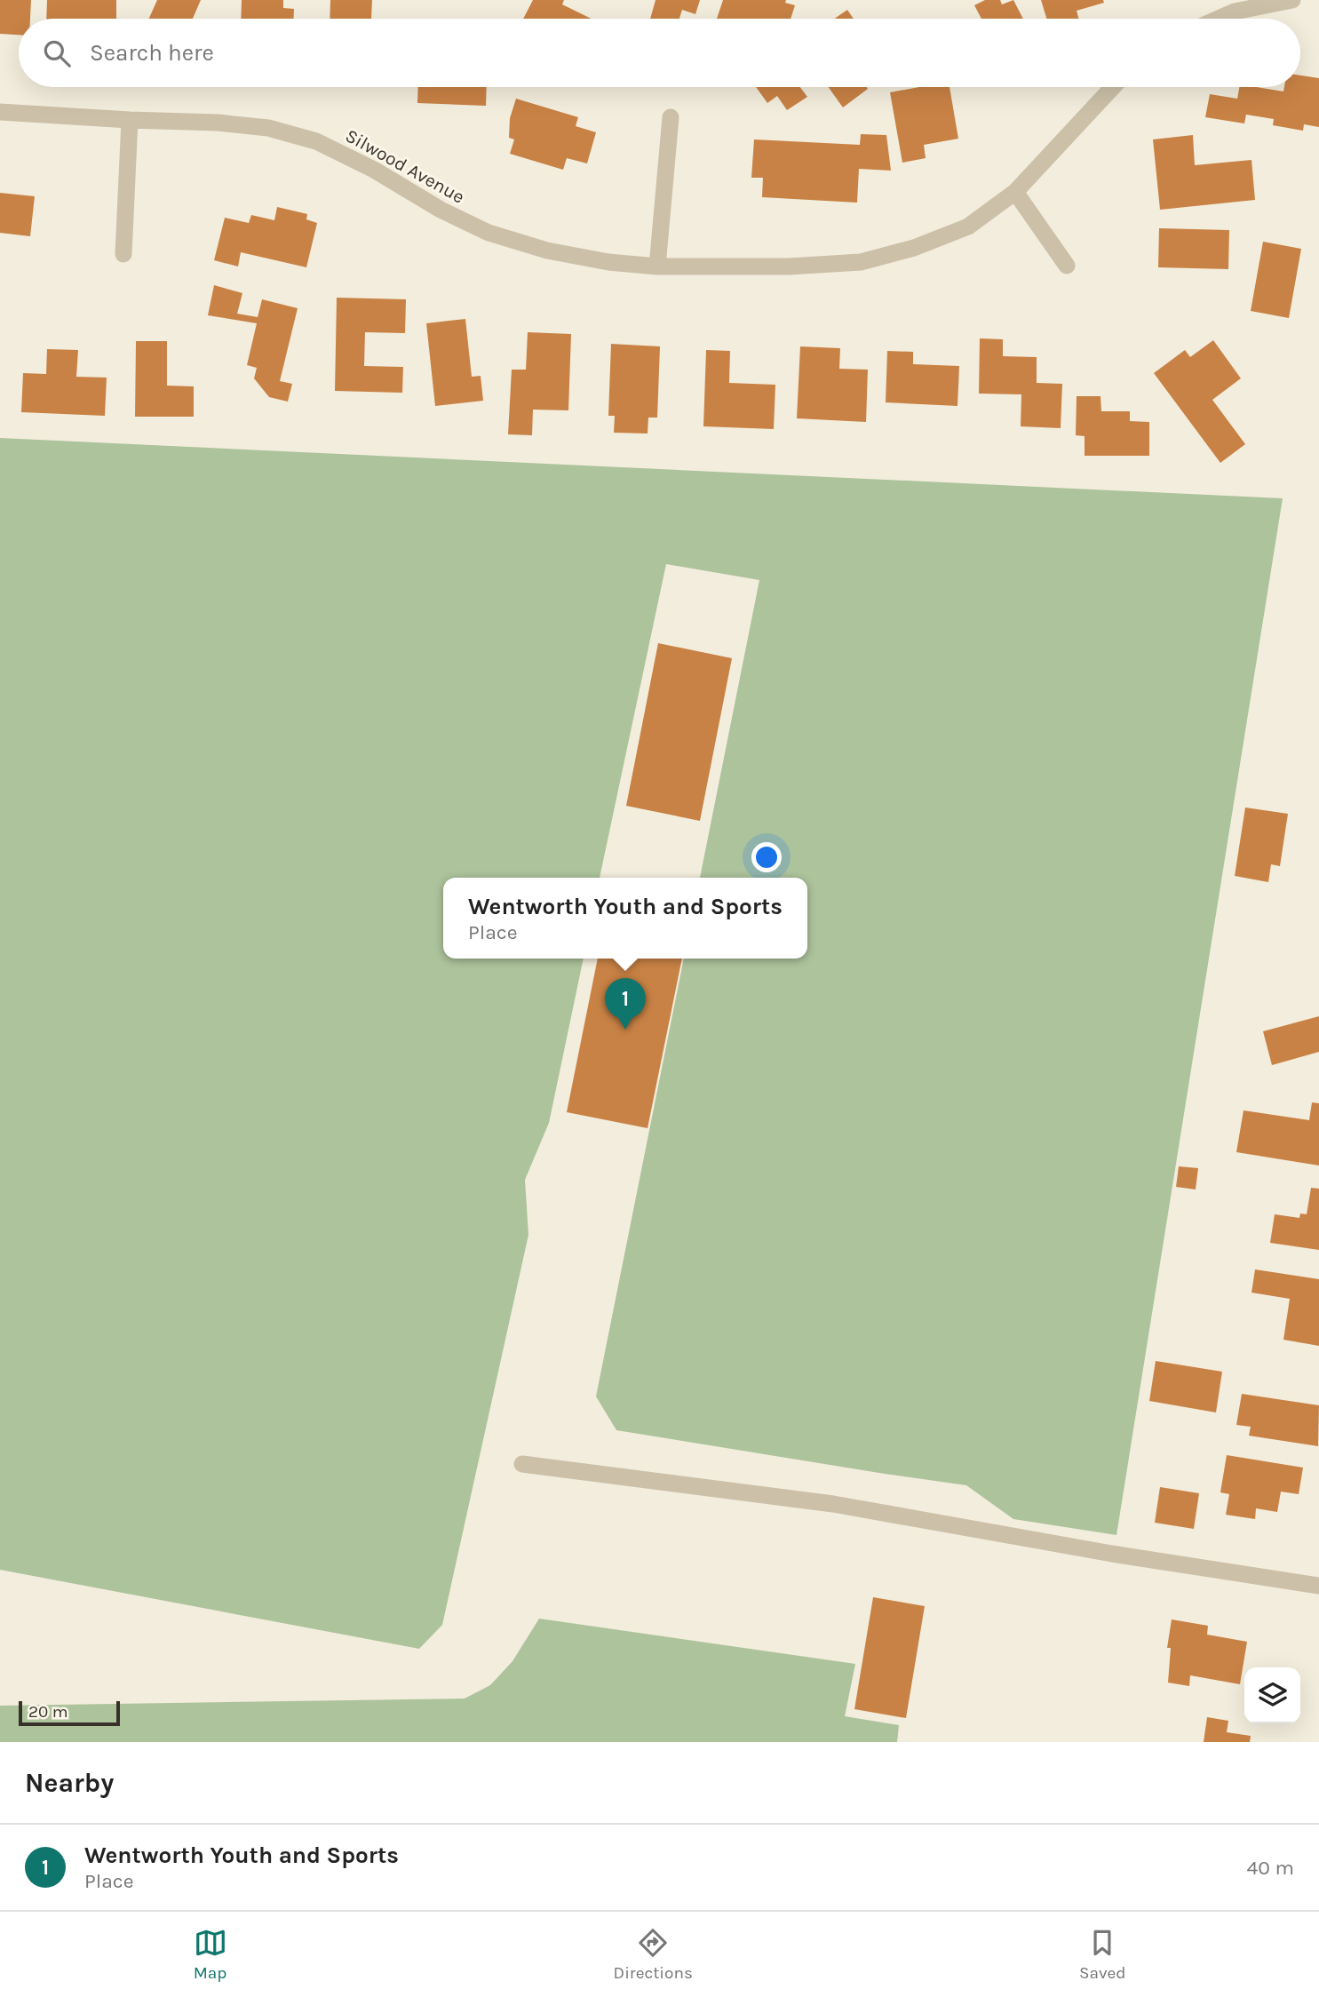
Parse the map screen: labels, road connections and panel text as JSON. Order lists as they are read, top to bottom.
{
  "streets": {
    "street": ["Silwood Avenue"]
  },
  "scale_bar": "20 m",
  "page": {
    "search": "Search here",
    "popup": ["Wentworth Youth and Sports", "Place"],
    "pins": "1",
    "scale": "20 m",
    "heading": "Nearby",
    "list": [
      {
        "mark": "1",
        "name": "Wentworth Youth and Sports",
        "note": "Place",
        "value": "40 m"
      }
    ],
    "nav": ["Map", "Directions", "Saved"]
  }
}
